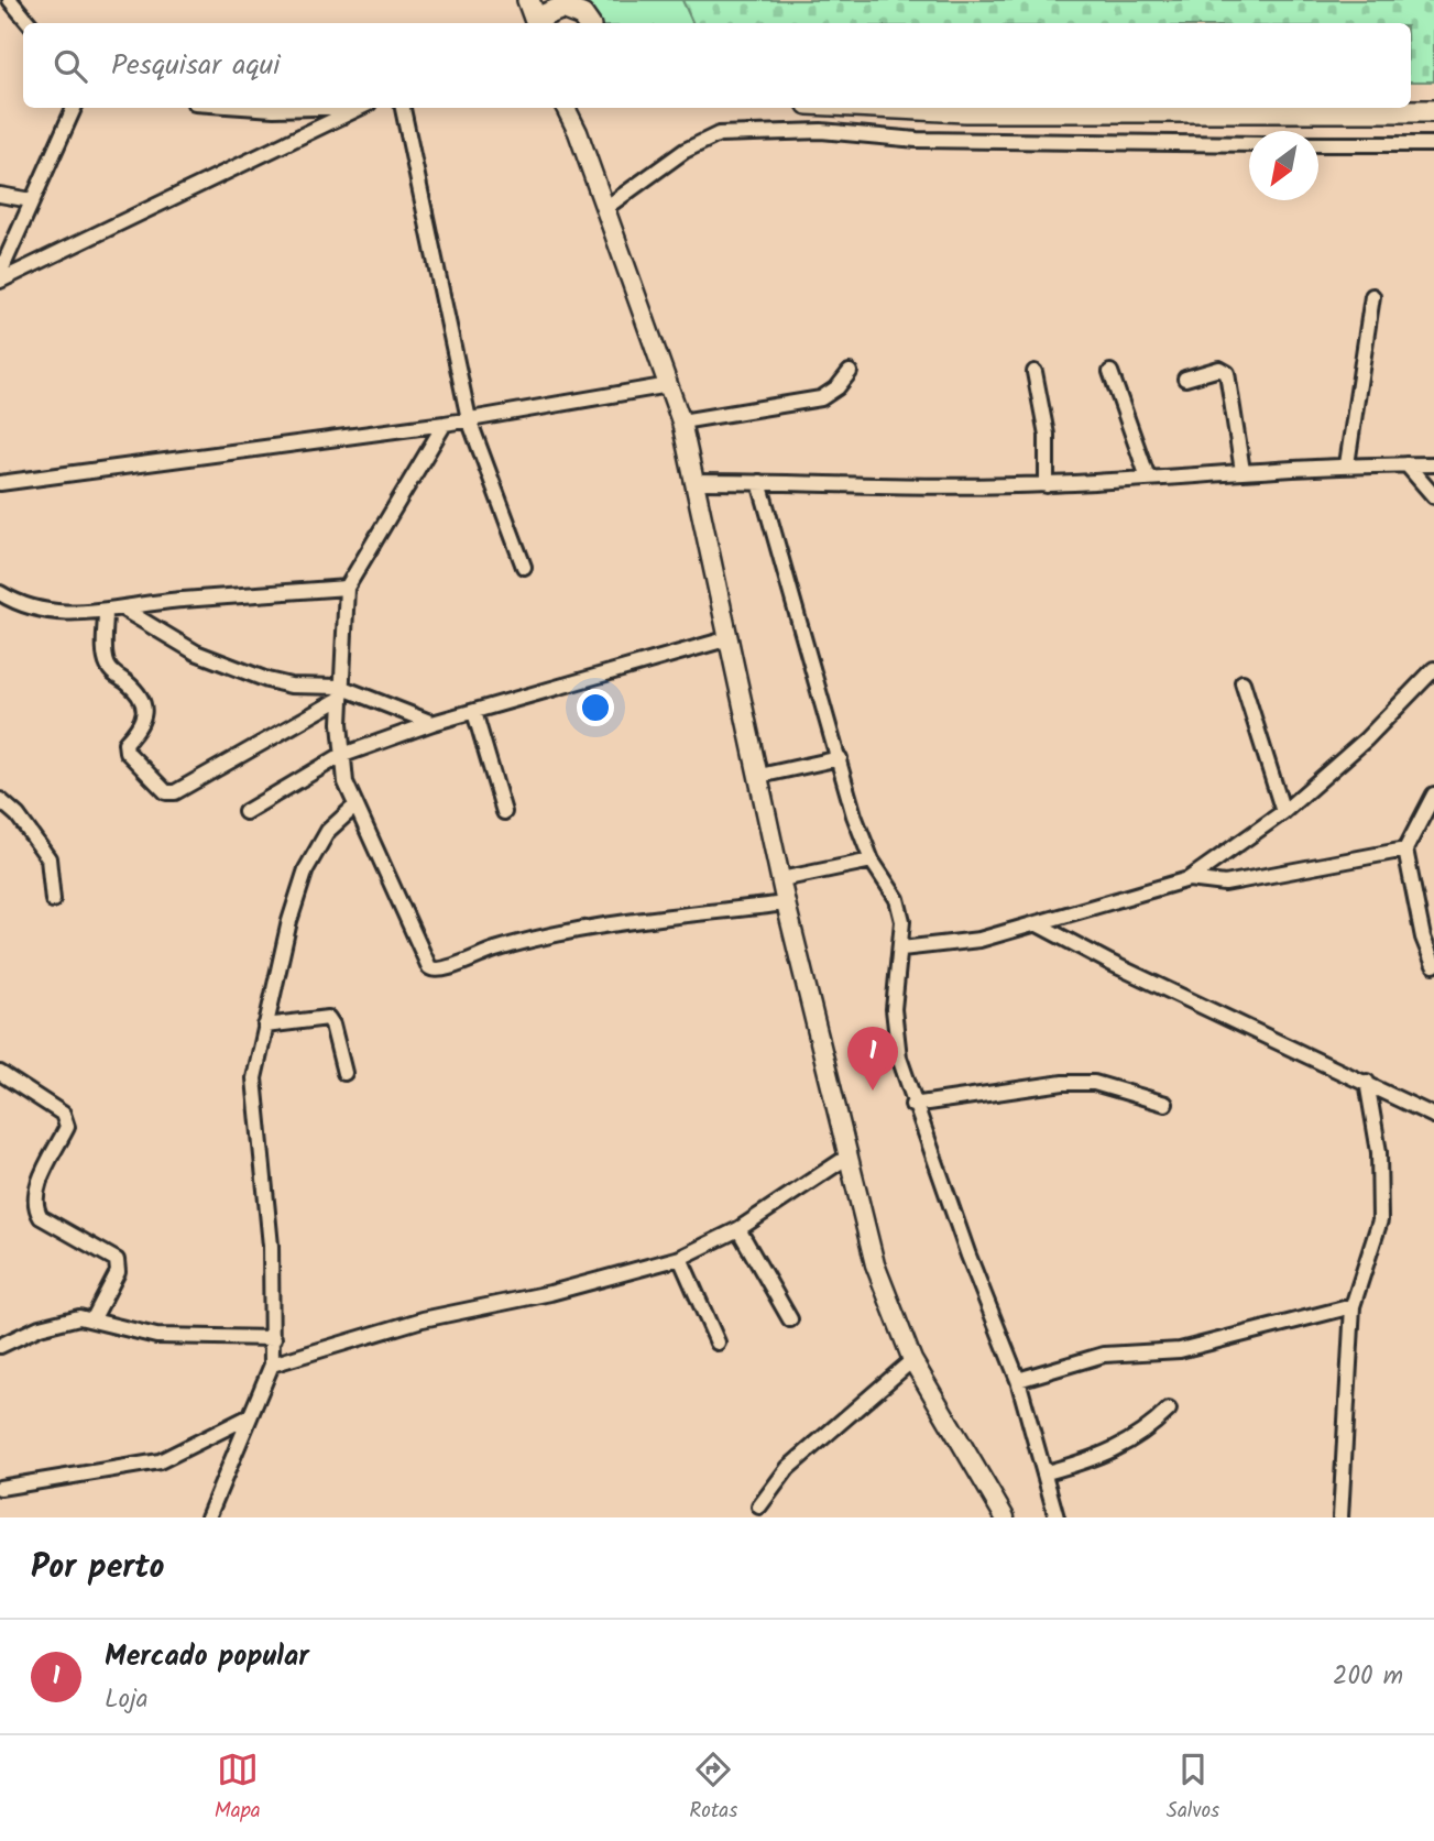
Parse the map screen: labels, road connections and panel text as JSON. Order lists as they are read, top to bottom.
{
  "north": "bottom left",
  "page": {
    "search": "Pesquisar aqui",
    "pins": "1",
    "heading": "Por perto",
    "list": [
      {
        "mark": "1",
        "name": "Mercado popular",
        "note": "Loja",
        "value": "200 m"
      }
    ],
    "nav": ["Mapa", "Rotas", "Salvos"]
  }
}
